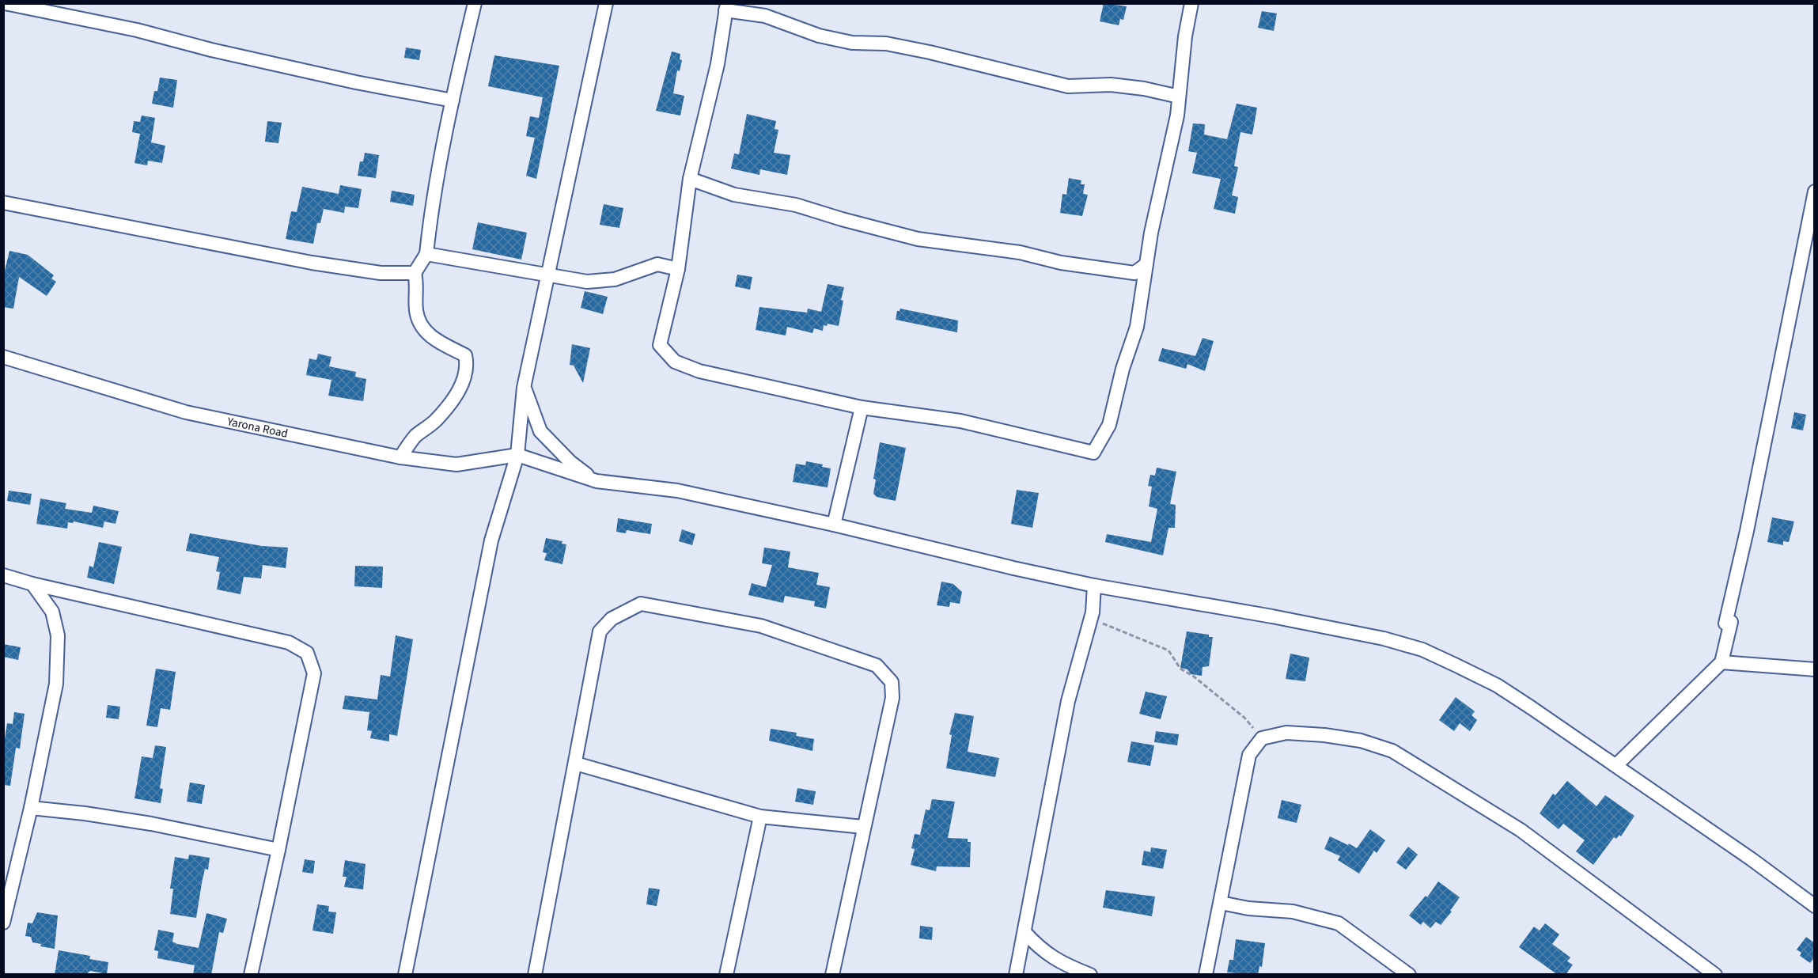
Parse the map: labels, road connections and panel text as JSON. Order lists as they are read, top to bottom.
{
  "streets": {
    "street": ["Yarona Road"]
  }
}
